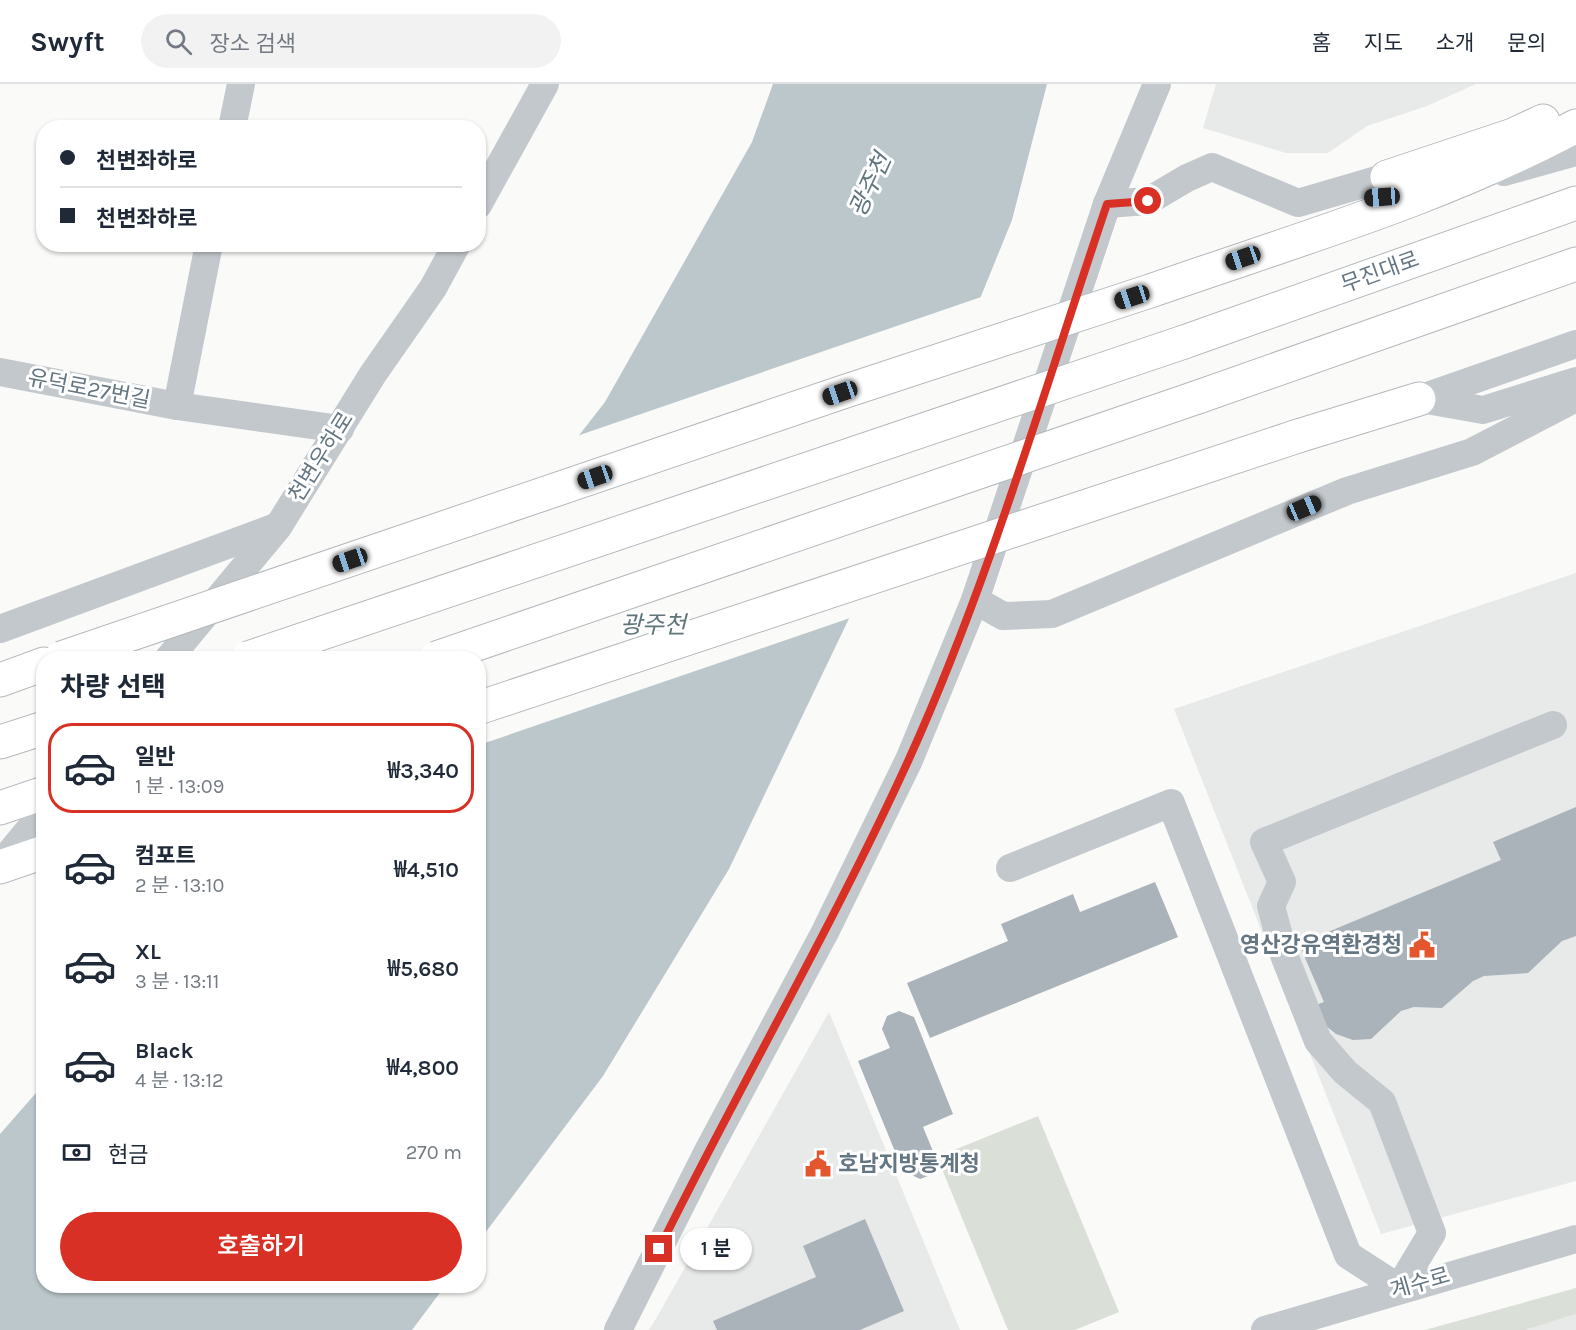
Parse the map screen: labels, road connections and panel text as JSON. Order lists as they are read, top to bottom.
{
  "streets": {
    "highway": ["무진대로"],
    "street": ["유덕로27번길", "천변우하로", "계수로"]
  },
  "crossings": [
    ["유덕로27번길", "천변우하로"]
  ],
  "water": ["광주천"],
  "places": {
    "public building": ["영산강유역환경청", "호남지방통계청"]
  },
  "page": {
    "header": "Swyft",
    "search": "장소 검색",
    "nav": [
      "홈",
      "지도",
      "소개",
      "문의"
    ],
    "banner": ["천변좌하로", "천변좌하로"],
    "heading": "차량 선택",
    "list": [
      {
        "name": "일반",
        "note": "1 분 · 13:09",
        "value": "₩3,340"
      },
      {
        "name": "컴포트",
        "note": "2 분 · 13:10",
        "value": "₩4,510"
      },
      {
        "name": "XL",
        "note": "3 분 · 13:11",
        "value": "₩5,680"
      },
      {
        "name": "Black",
        "note": "4 분 · 13:12",
        "value": "₩4,800"
      }
    ],
    "pay": ["현금", "270 m"],
    "buttons": "호출하기",
    "bubble": "1 분"
  }
}
